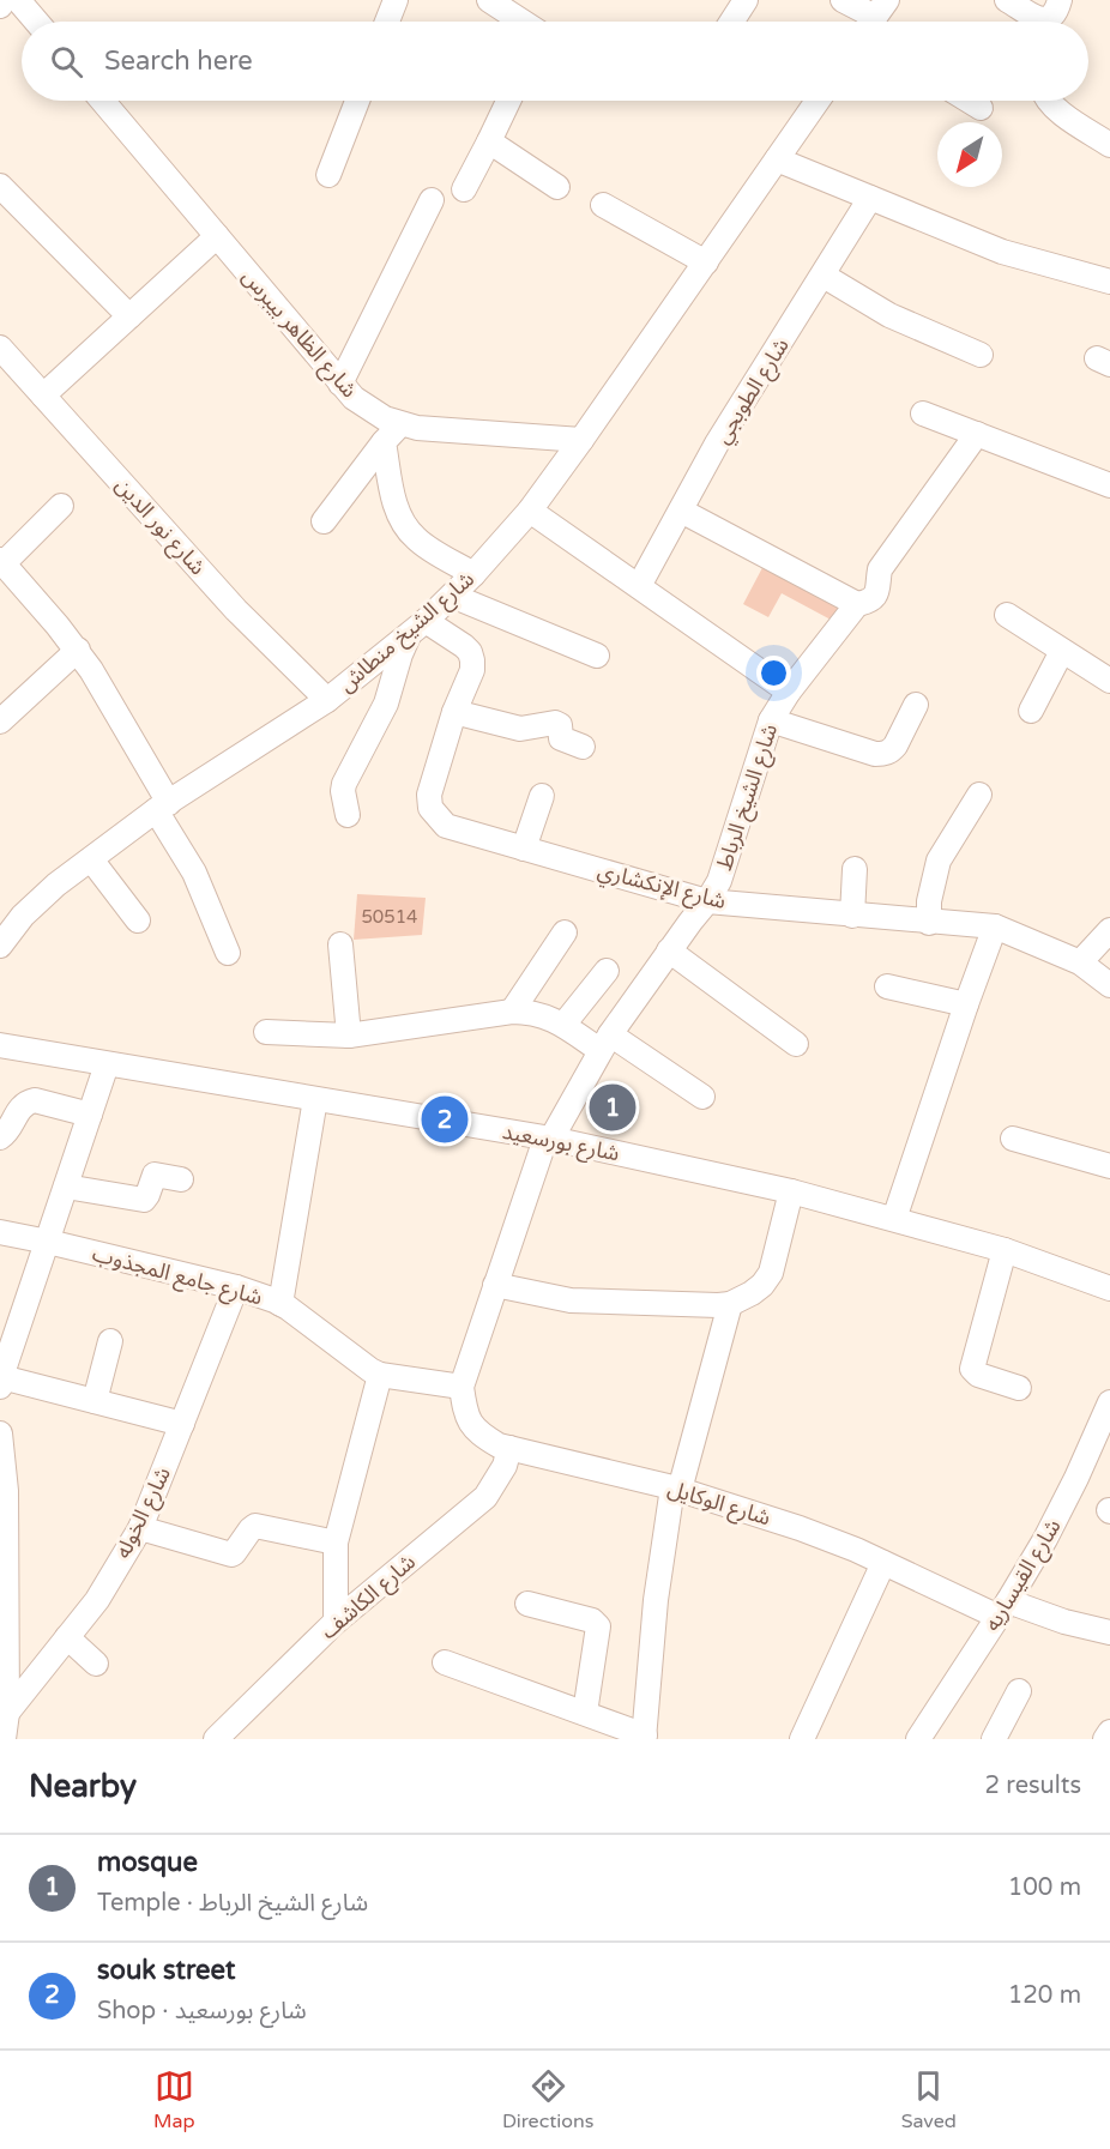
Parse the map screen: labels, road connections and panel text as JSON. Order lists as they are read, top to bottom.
{
  "streets": {
    "street": [
      "شارع الظاهر بيبرس",
      "شارع الطوبجي",
      "شارع نور الدين",
      "شارع الشيخ منطاش",
      "شارع الشيخ الرباط",
      "شارع الإنكشاري",
      "شارع بورسعيد",
      "شارع جامع المجذوب",
      "شارع الوكايل",
      "شارع الخوله",
      "شارع القيساريه",
      "شارع الكاشف"
    ]
  },
  "crossings": [
    ["شارع الظاهر بيبرس", "شارع الشيخ منطاش"],
    ["شارع نور الدين", "شارع الشيخ منطاش"],
    ["شارع الشيخ منطاش", "شارع الإنكشاري"],
    ["شارع الشيخ الرباط", "شارع الإنكشاري"],
    ["شارع الشيخ الرباط", "شارع بورسعيد"],
    ["شارع الشيخ الرباط", "شارع جامع المجذوب"],
    ["شارع الشيخ الرباط", "شارع الوكايل"],
    ["شارع جامع المجذوب", "شارع الوكايل"],
    ["شارع جامع المجذوب", "شارع الخوله"],
    ["شارع الوكايل", "شارع القيساريه"],
    ["شارع الوكايل", "شارع الكاشف"]
  ],
  "house_numbers": ["50514"],
  "north": "bottom left",
  "page": {
    "search": "Search here",
    "pins": ["1", "2"],
    "heading": ["Nearby", "2 results"],
    "list": [
      {
        "mark": "1",
        "name": "mosque",
        "note": "Temple · شارع الشيخ الرباط",
        "value": "100 m"
      },
      {
        "mark": "2",
        "name": "souk street",
        "note": "Shop · شارع بورسعيد",
        "value": "120 m"
      }
    ],
    "nav": ["Map", "Directions", "Saved"]
  }
}
